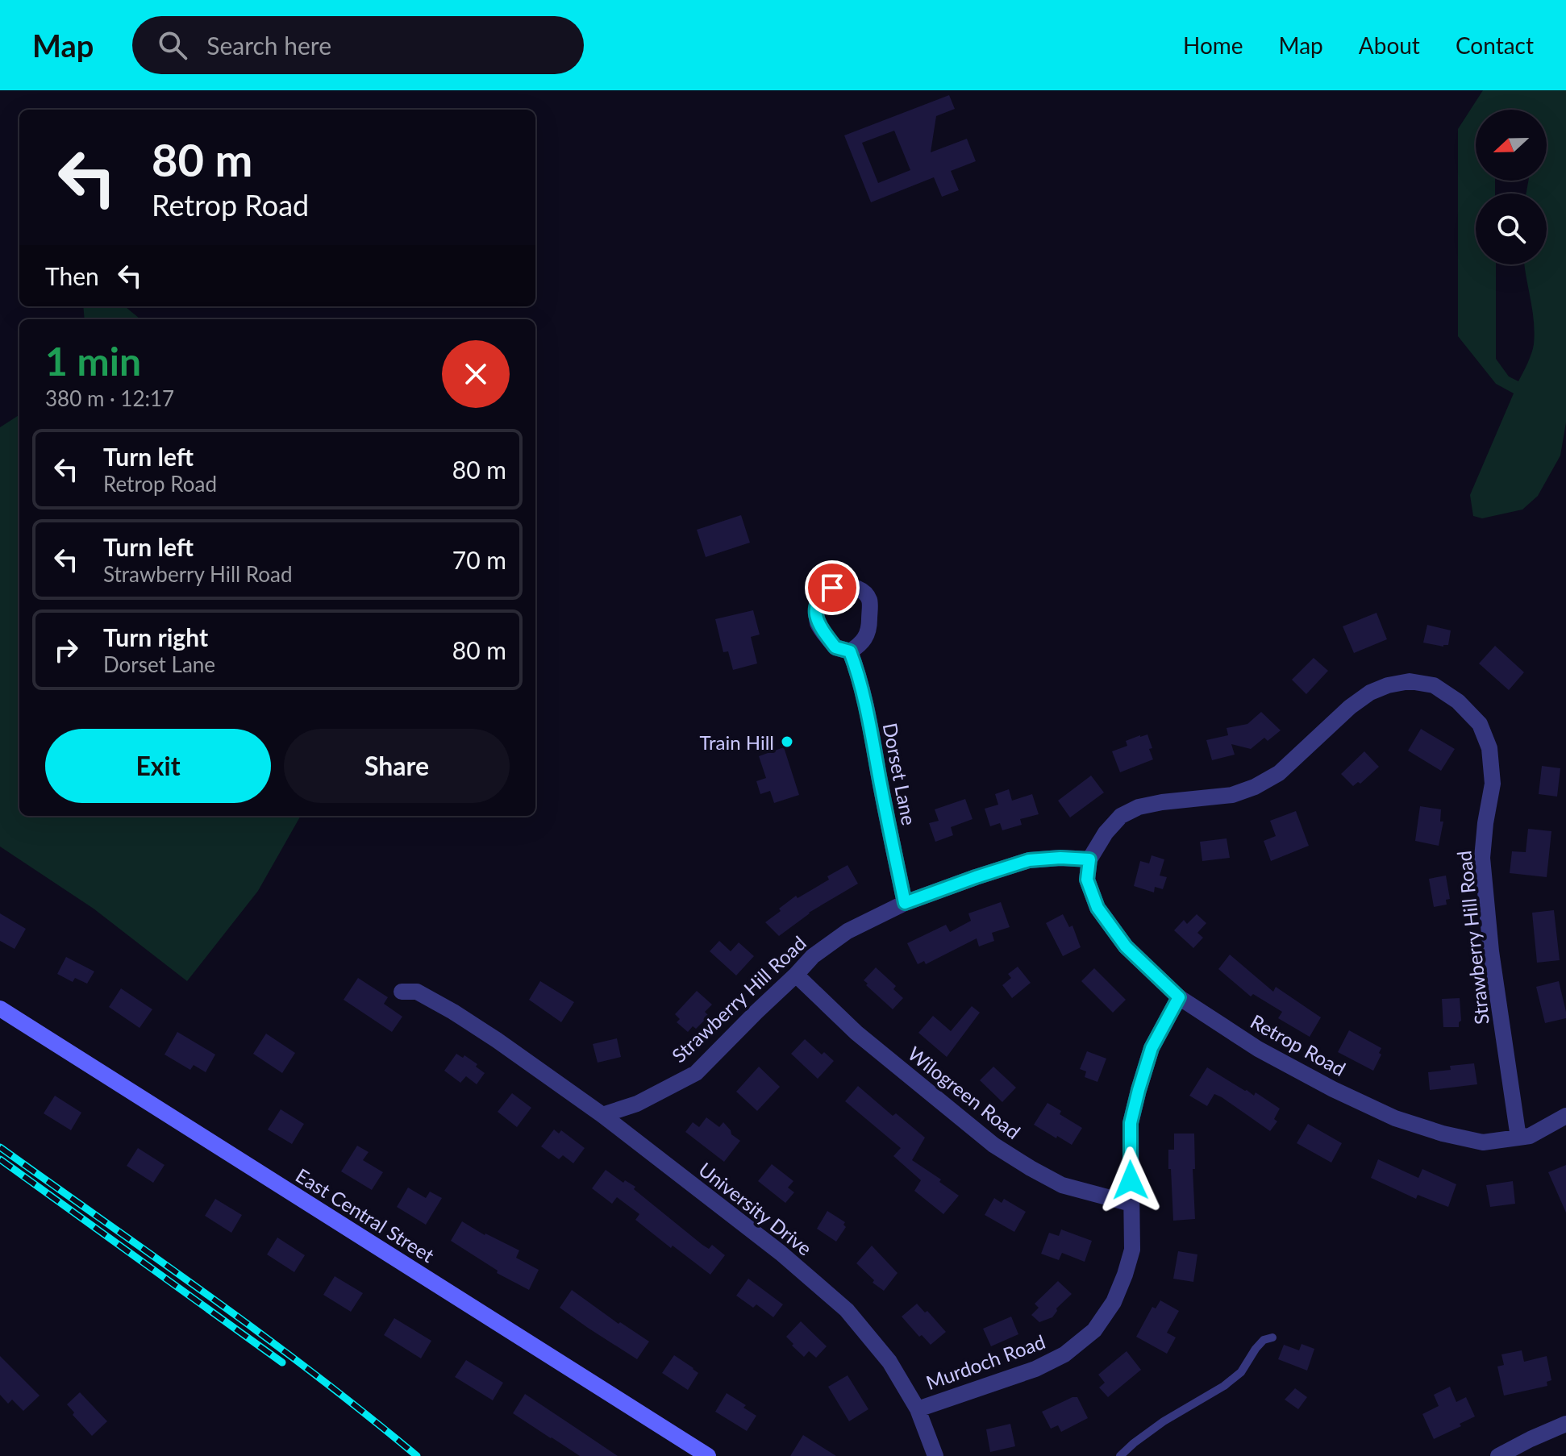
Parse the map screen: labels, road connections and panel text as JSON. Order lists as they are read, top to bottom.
{
  "streets": {
    "main road": ["East Central Street"],
    "street": [
      "Dorset Lane",
      "Strawberry Hill Road",
      "Retrop Road",
      "Wilogreen Road",
      "University Drive",
      "Murdoch Road"
    ]
  },
  "crossings": [
    ["Dorset Lane", "Strawberry Hill Road"],
    ["Strawberry Hill Road", "Retrop Road"],
    ["Strawberry Hill Road", "Wilogreen Road"],
    ["Strawberry Hill Road", "University Drive"],
    ["Retrop Road", "Murdoch Road"],
    ["Wilogreen Road", "Murdoch Road"],
    ["University Drive", "Murdoch Road"]
  ],
  "places": ["Train Hill"],
  "north": "left",
  "page": {
    "header": "Map",
    "search": "Search here",
    "nav": [
      "Home",
      "Map",
      "About",
      "Contact"
    ],
    "turn": ["80 m", "Retrop Road"],
    "then": "Then",
    "heading": ["1 min", "380 m · 12:17"],
    "list": [
      {
        "name": "Turn left",
        "note": "Retrop Road",
        "value": "80 m"
      },
      {
        "name": "Turn left",
        "note": "Strawberry Hill Road",
        "value": "70 m"
      },
      {
        "name": "Turn right",
        "note": "Dorset Lane",
        "value": "80 m"
      }
    ],
    "buttons": ["Exit", "Share"]
  }
}
